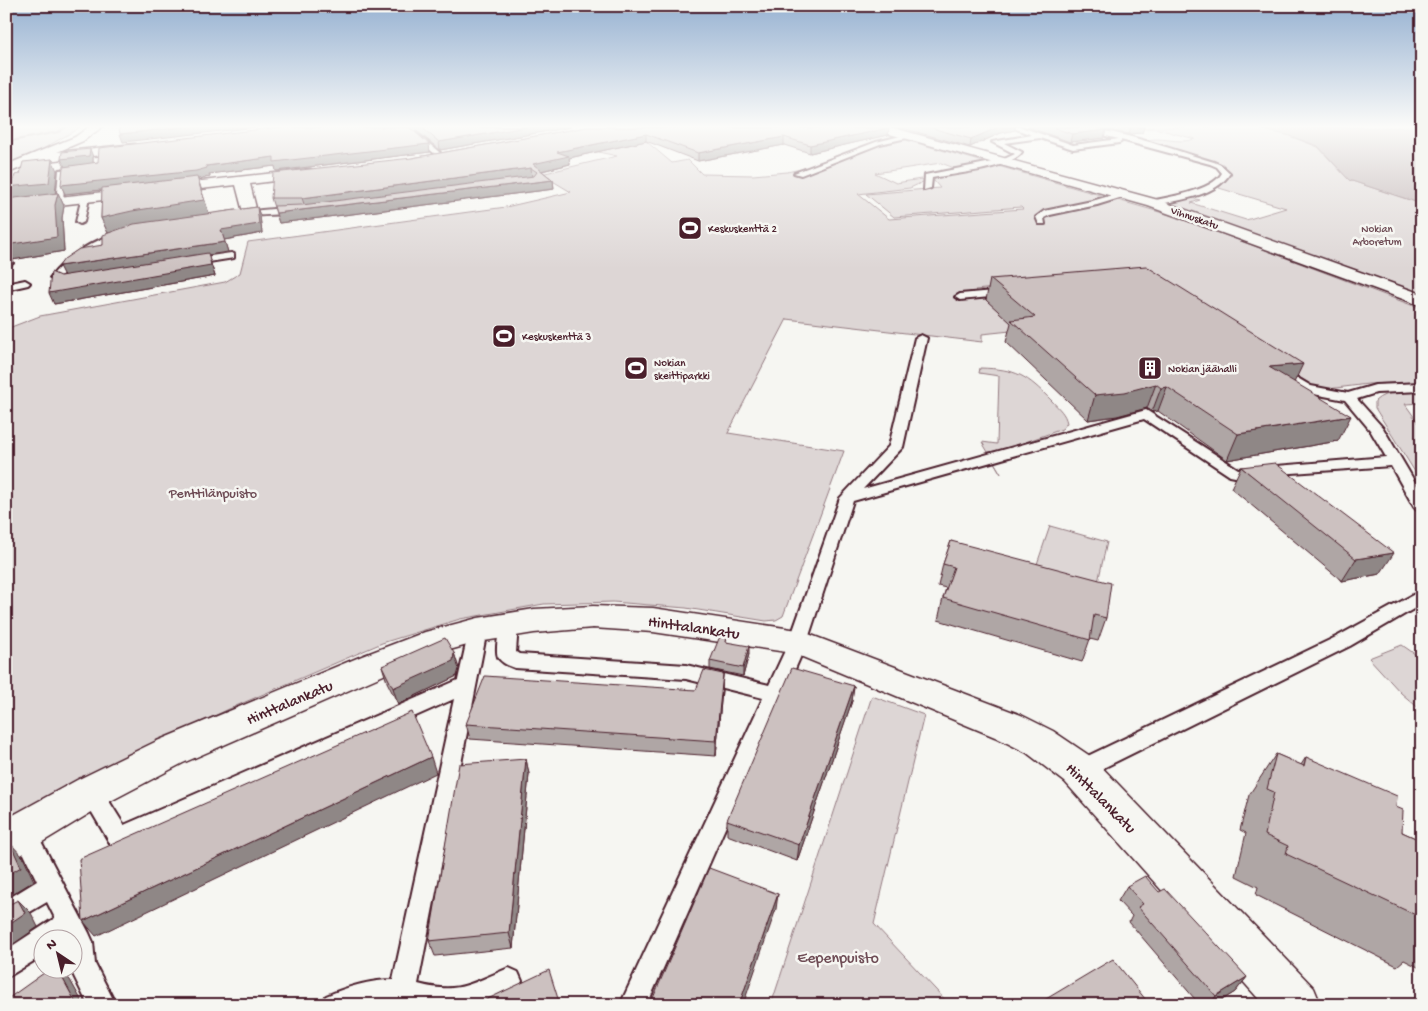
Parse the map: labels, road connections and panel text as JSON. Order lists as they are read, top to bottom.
{
  "streets": {
    "street": ["Vihnuskatu", "Hinttalankatu"]
  },
  "parks": ["Nokian Arboretum", "Penttilänpuisto", "Eepenpuisto"],
  "places": {
    "sports": ["Keskuskenttä 2", "Keskuskenttä 3", "Nokian skeittiparkki"],
    "building": ["Nokian jäähalli"]
  },
  "north": "top left"
}
